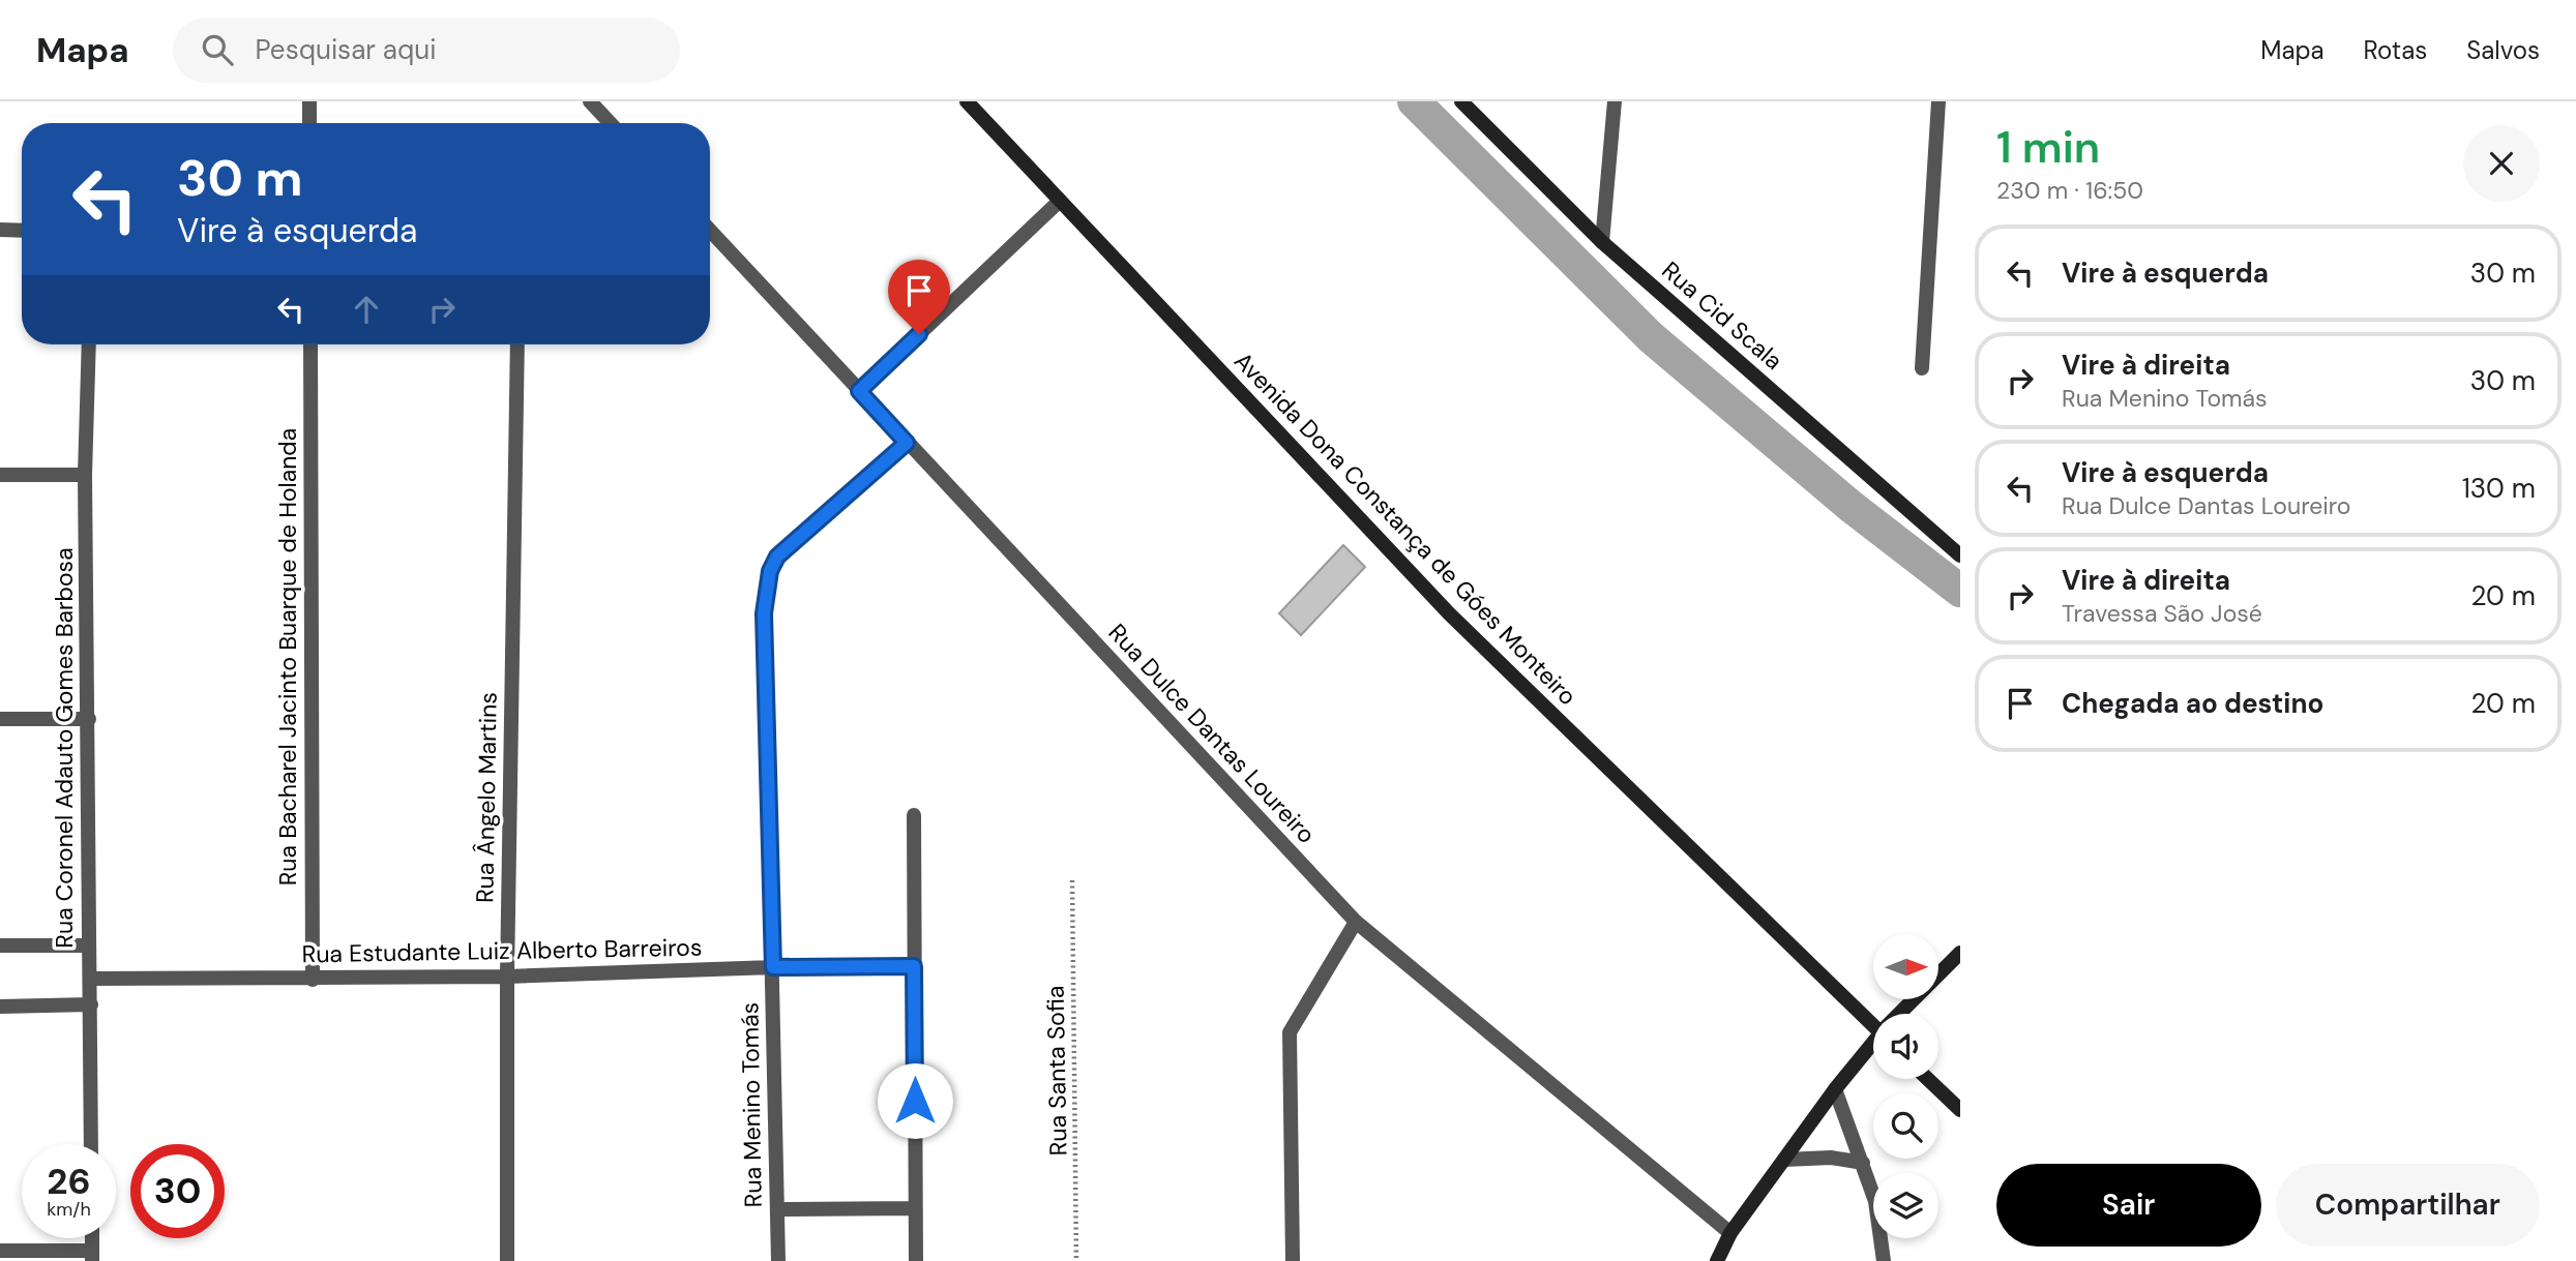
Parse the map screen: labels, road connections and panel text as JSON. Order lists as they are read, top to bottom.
{
  "streets": {
    "main road": ["Rua Cid Scala", "Avenida Dona Constança de Góes Monteiro"],
    "street": [
      "Rua Bacharel Jacinto Buarque de Holanda",
      "Rua Dulce Dantas Loureiro",
      "Rua Coronel Adauto Gomes Barbosa",
      "Rua Ângelo Martins",
      "Rua Estudante Luiz Alberto Barreiros",
      "Rua Menino Tomás"
    ],
    "path": ["Rua Santa Sofia"]
  },
  "crossings": [
    ["Rua Bacharel Jacinto Buarque de Holanda", "Rua Estudante Luiz Alberto Barreiros"],
    ["Rua Dulce Dantas Loureiro", "Rua Menino Tomás"],
    ["Rua Coronel Adauto Gomes Barbosa", "Rua Estudante Luiz Alberto Barreiros"],
    ["Rua Ângelo Martins", "Rua Estudante Luiz Alberto Barreiros"],
    ["Rua Estudante Luiz Alberto Barreiros", "Rua Menino Tomás"]
  ],
  "north": "right",
  "page": {
    "header": "Mapa",
    "search": "Pesquisar aqui",
    "nav": ["Mapa", "Rotas", "Salvos"],
    "heading": ["1 min", "230 m · 16:50"],
    "turn": ["30 m", "Vire à esquerda"],
    "list": [
      {
        "name": "Vire à esquerda",
        "value": "30 m"
      },
      {
        "name": "Vire à direita",
        "note": "Rua Menino Tomás",
        "value": "30 m"
      },
      {
        "name": "Vire à esquerda",
        "note": "Rua Dulce Dantas Loureiro",
        "value": "130 m"
      },
      {
        "name": "Vire à direita",
        "note": "Travessa São José",
        "value": "20 m"
      },
      {
        "name": "Chegada ao destino",
        "value": "20 m"
      }
    ],
    "speed": "26 km/h",
    "limit": "30",
    "buttons": ["Sair", "Compartilhar"]
  }
}
